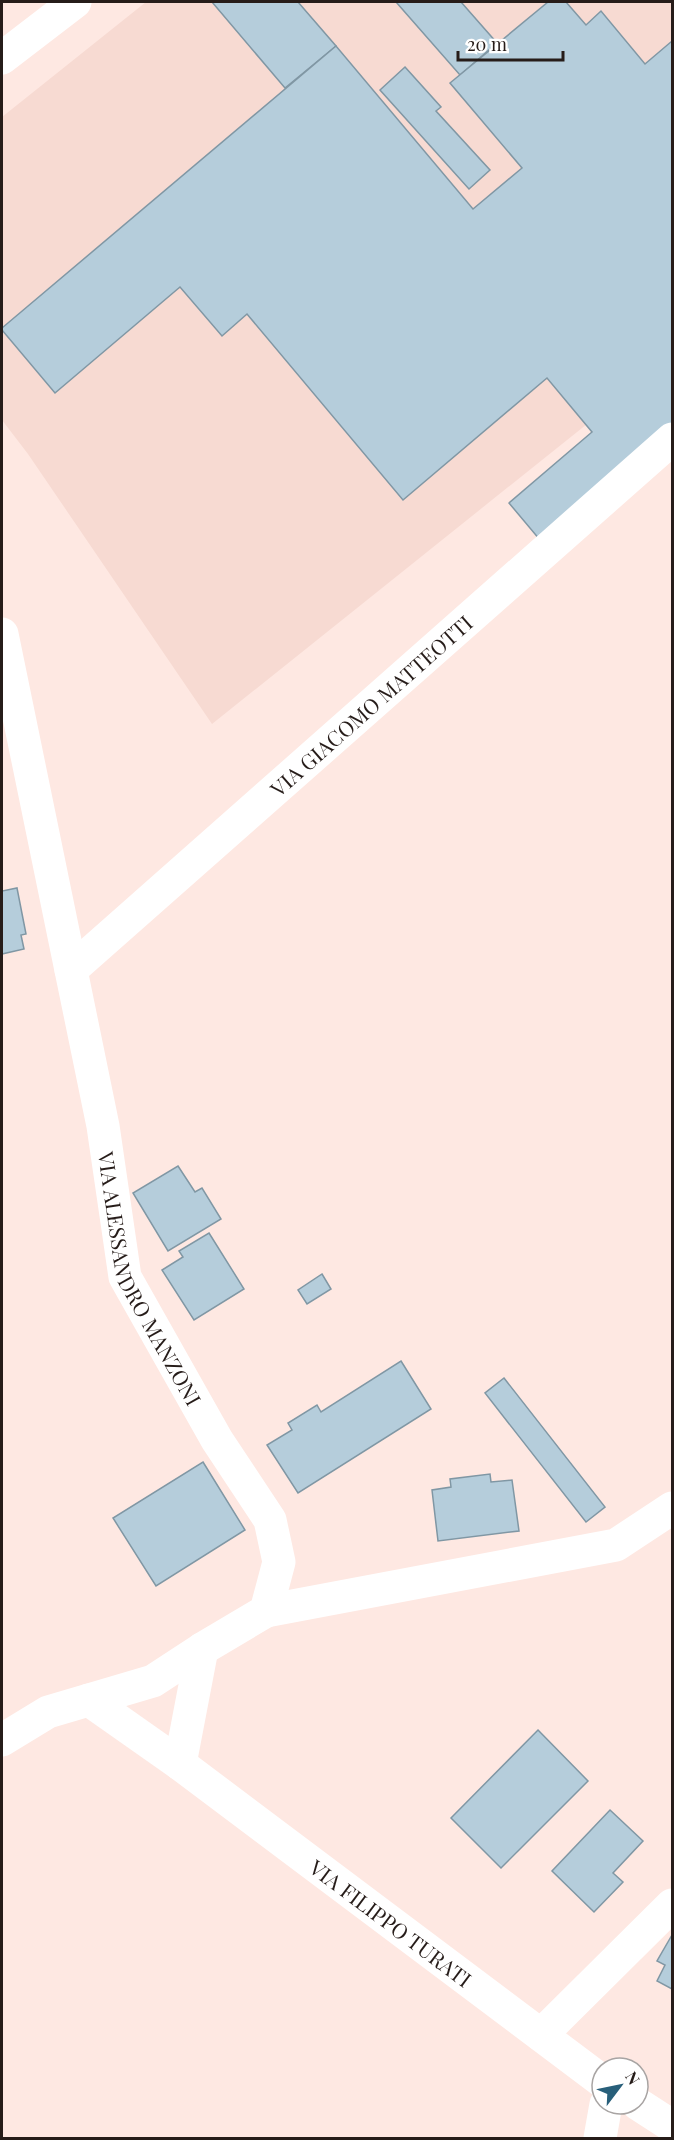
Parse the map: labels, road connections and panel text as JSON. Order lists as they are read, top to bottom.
{
  "streets": {
    "street": ["VIA GIACOMO MATTEOTTI", "VIA ALESSANDRO MANZONI", "VIA FILIPPO TURATI"]
  },
  "crossings": [
    ["VIA GIACOMO MATTEOTTI", "VIA ALESSANDRO MANZONI"]
  ],
  "scale_bar": "20 m",
  "north": "top right"
}
